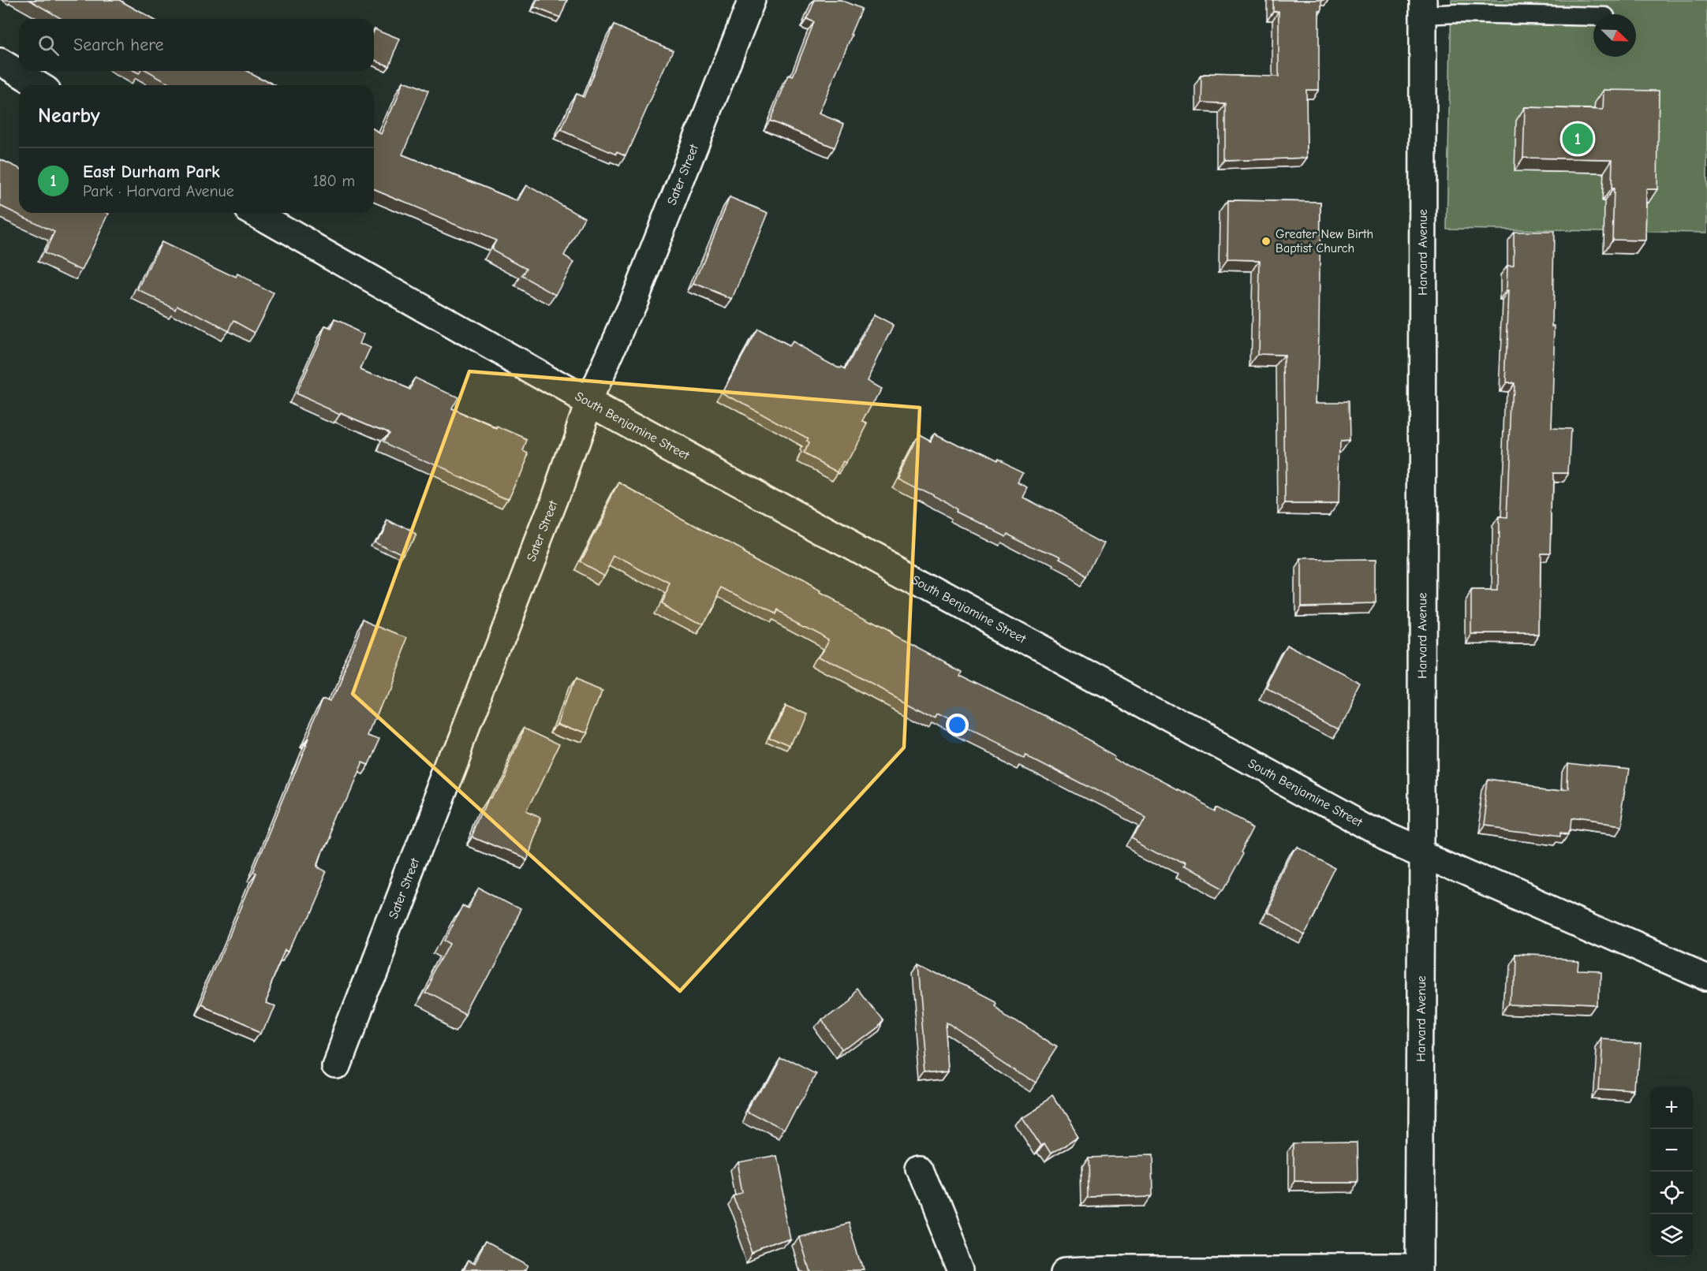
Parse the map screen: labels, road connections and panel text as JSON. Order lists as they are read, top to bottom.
{
  "streets": {
    "street": ["Sater Street", "Harvard Avenue", "South Benjamine Street"]
  },
  "crossings": [
    ["Sater Street", "South Benjamine Street"],
    ["Harvard Avenue", "South Benjamine Street"]
  ],
  "places": ["Greater New Birth Baptist Church"],
  "north": "bottom right",
  "page": {
    "search": "Search here",
    "heading": "Nearby",
    "pins": "1",
    "list": [
      {
        "mark": "1",
        "name": "East Durham Park",
        "note": "Park · Harvard Avenue",
        "value": "180 m"
      }
    ],
    "map_buttons": ["+", "−"]
  }
}
